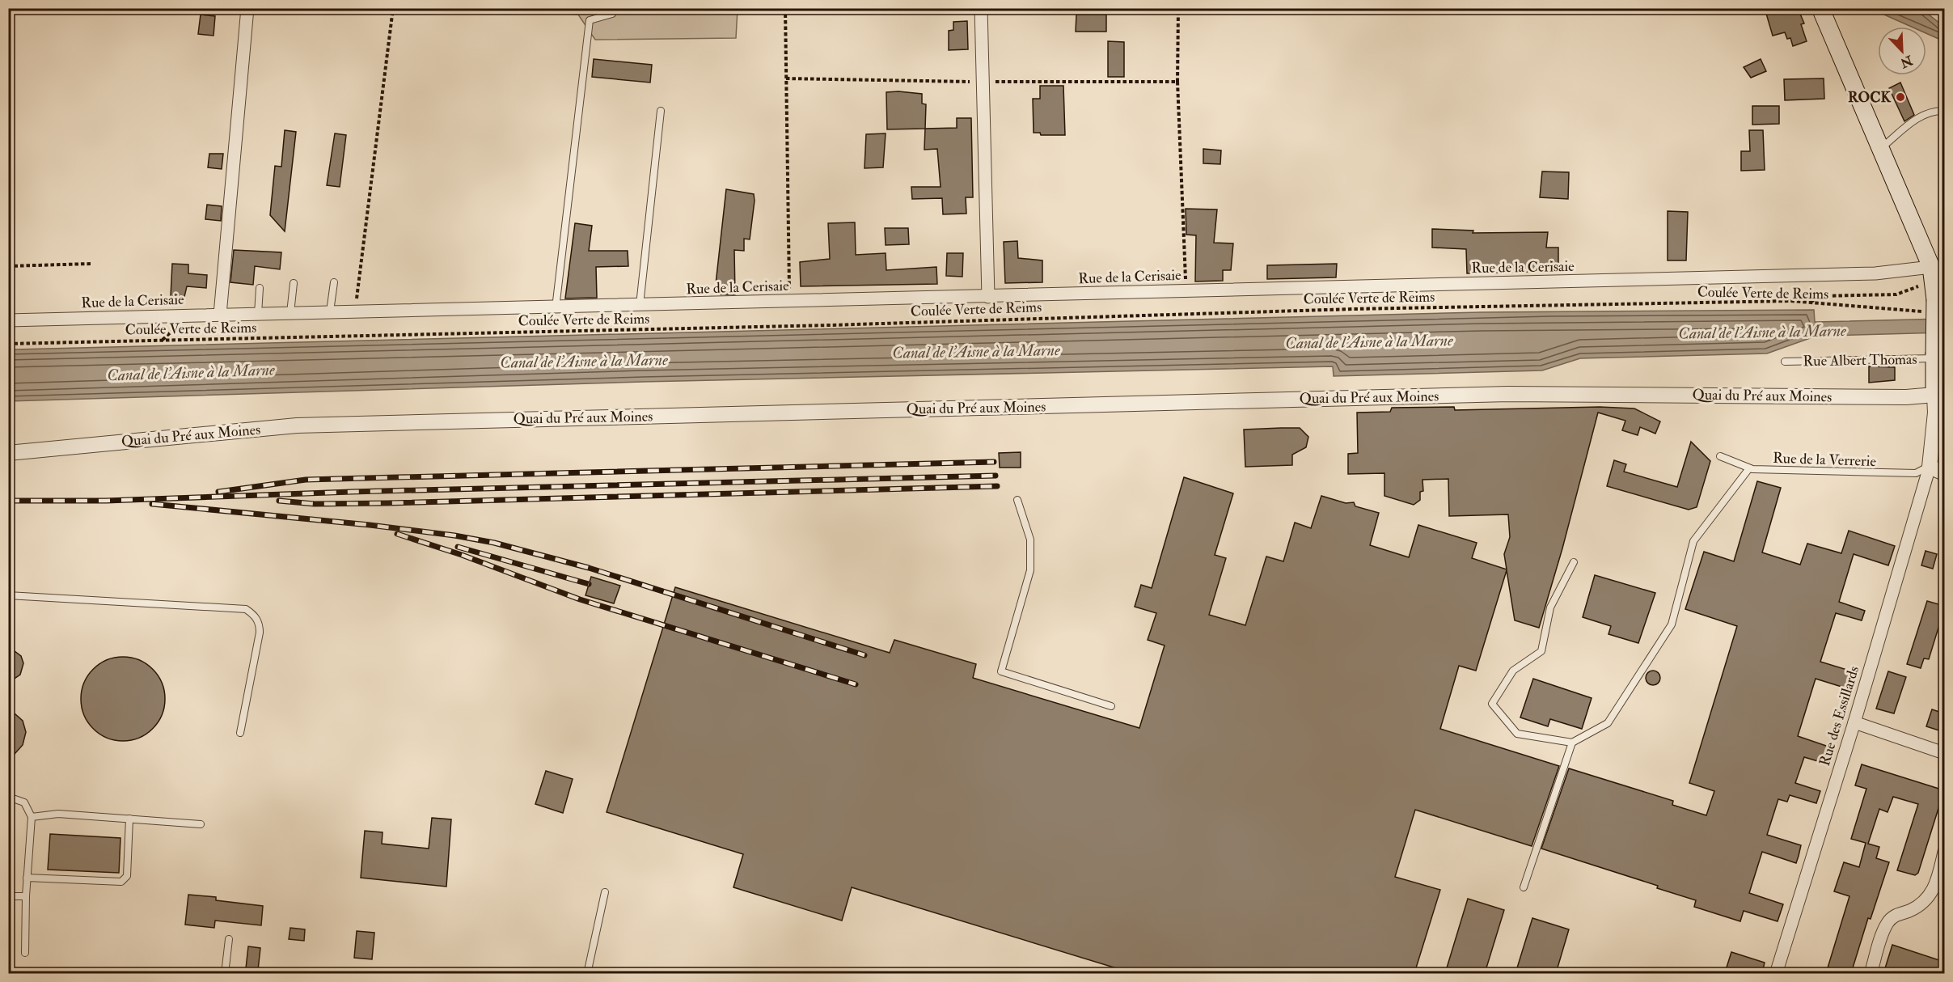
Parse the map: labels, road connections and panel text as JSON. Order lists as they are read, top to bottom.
{
  "streets": {
    "main road": ["Rue Albert Thomas"],
    "street": ["Rue de la Cerisaie", "Quai du Pré aux Moines", "Rue des Essillards"],
    "lane": ["Rue de la Verrerie"],
    "path": ["Coulée Verte de Reims"]
  },
  "crossings": [
    ["Rue Albert Thomas", "Quai du Pré aux Moines"],
    ["Rue Albert Thomas", "Rue de la Verrerie"],
    ["Rue Albert Thomas", "Rue des Essillards"],
    ["Rue de la Verrerie", "Rue des Essillards"]
  ],
  "water": ["Canal de l'Aisne à la Marne"],
  "places": ["ROCK"],
  "north": "bottom right"
}
